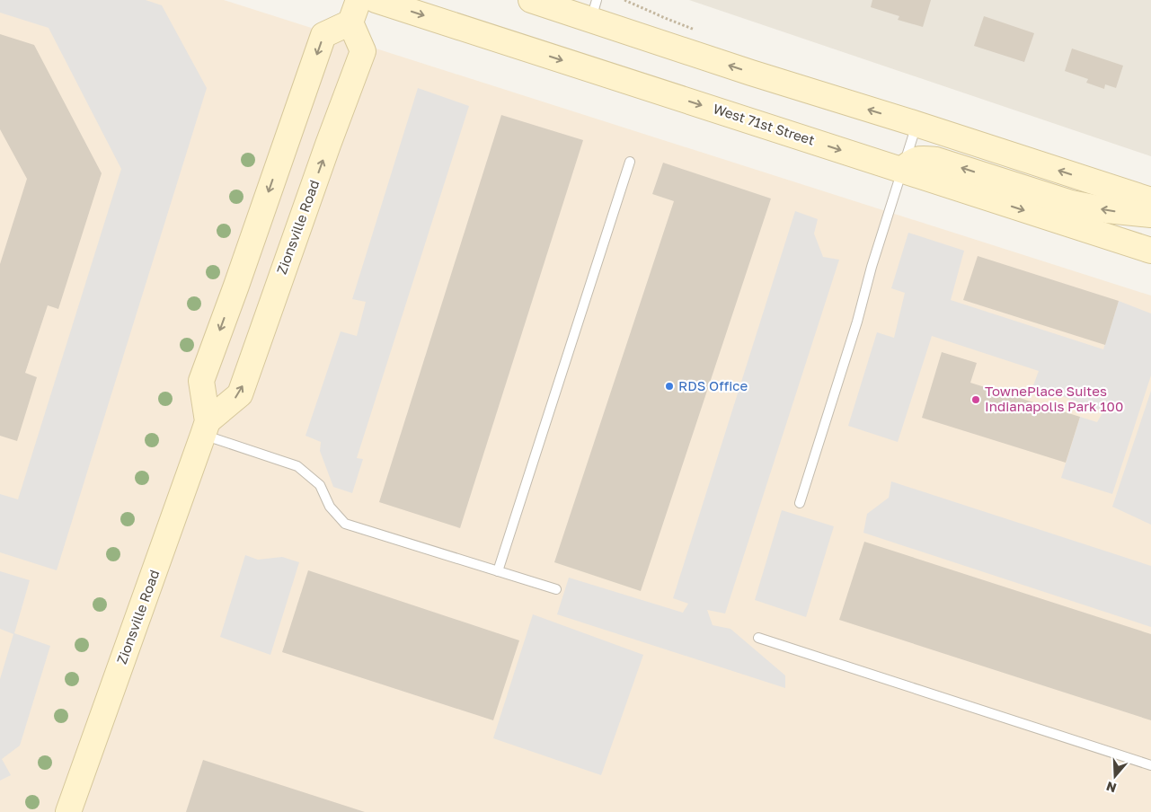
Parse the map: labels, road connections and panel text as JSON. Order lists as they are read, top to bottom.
{
  "streets": {
    "main road": ["West 71st Street", "Zionsville Road"]
  },
  "places": ["RDS Office", "TownePlace Suites Indianapolis Park 100"],
  "north": "bottom"
}
